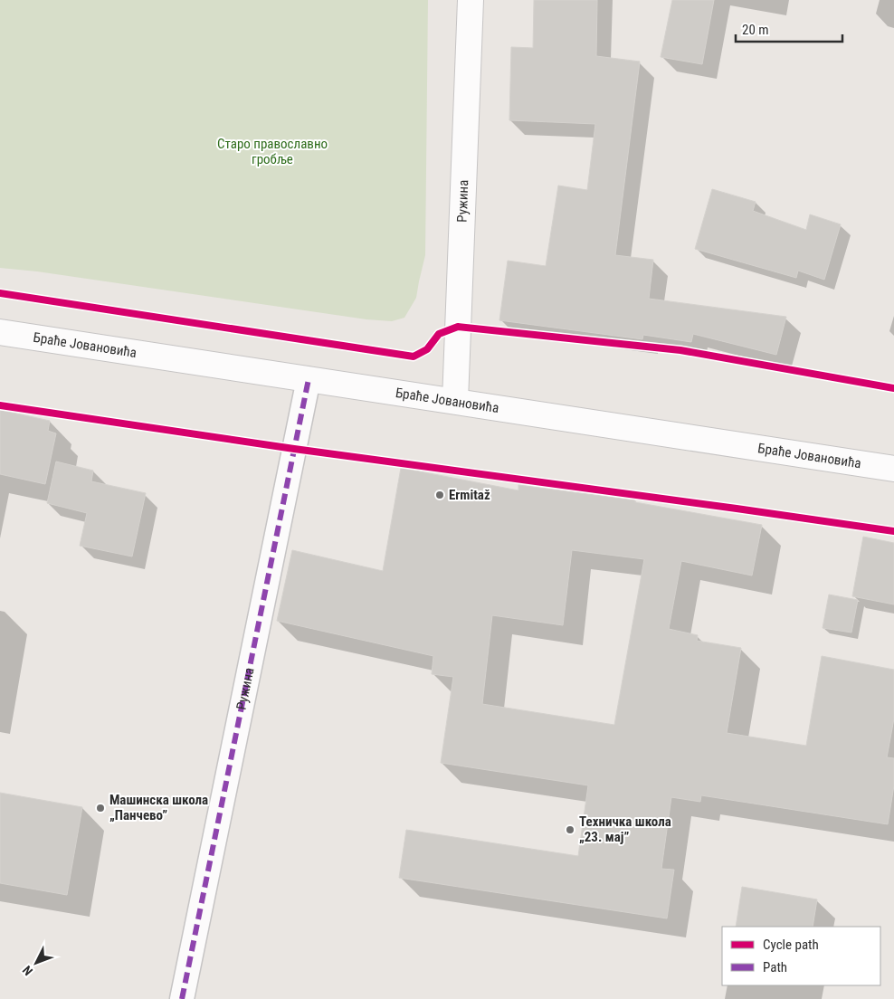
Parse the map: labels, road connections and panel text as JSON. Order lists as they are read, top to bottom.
{
  "streets": {
    "street": ["Ружина", "Браће Јовановића"]
  },
  "crossings": [
    ["Ружина", "Браће Јовановића"]
  ],
  "parks": ["Старо православно гробље"],
  "places": ["Ermitaž", "Машинска школа „Панчево”", "Техничка школа „23. мај”"],
  "legend": ["Cycle path", "Path"],
  "scale_bar": "20 m",
  "north": "bottom left"
}
